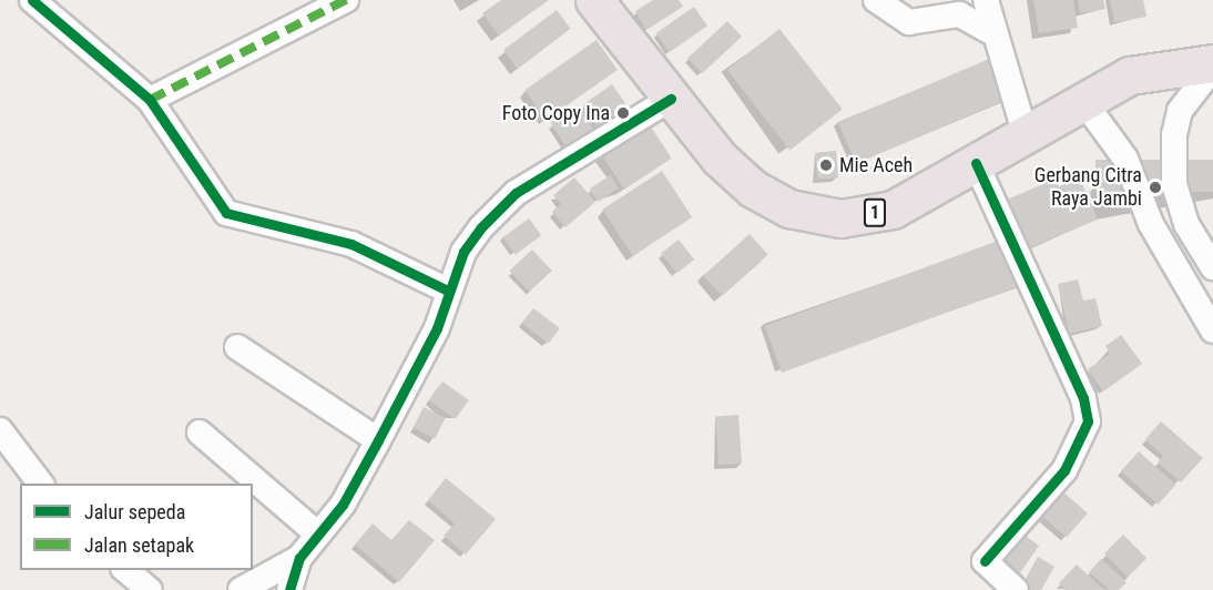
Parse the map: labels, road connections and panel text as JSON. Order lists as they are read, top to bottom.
{
  "streets": {
    "highway": ["1"]
  },
  "places": ["Foto Copy Ina", "Mie Aceh", "Gerbang Citra Raya Jambi"],
  "legend": ["Jalur sepeda", "Jalan setapak"]
}
